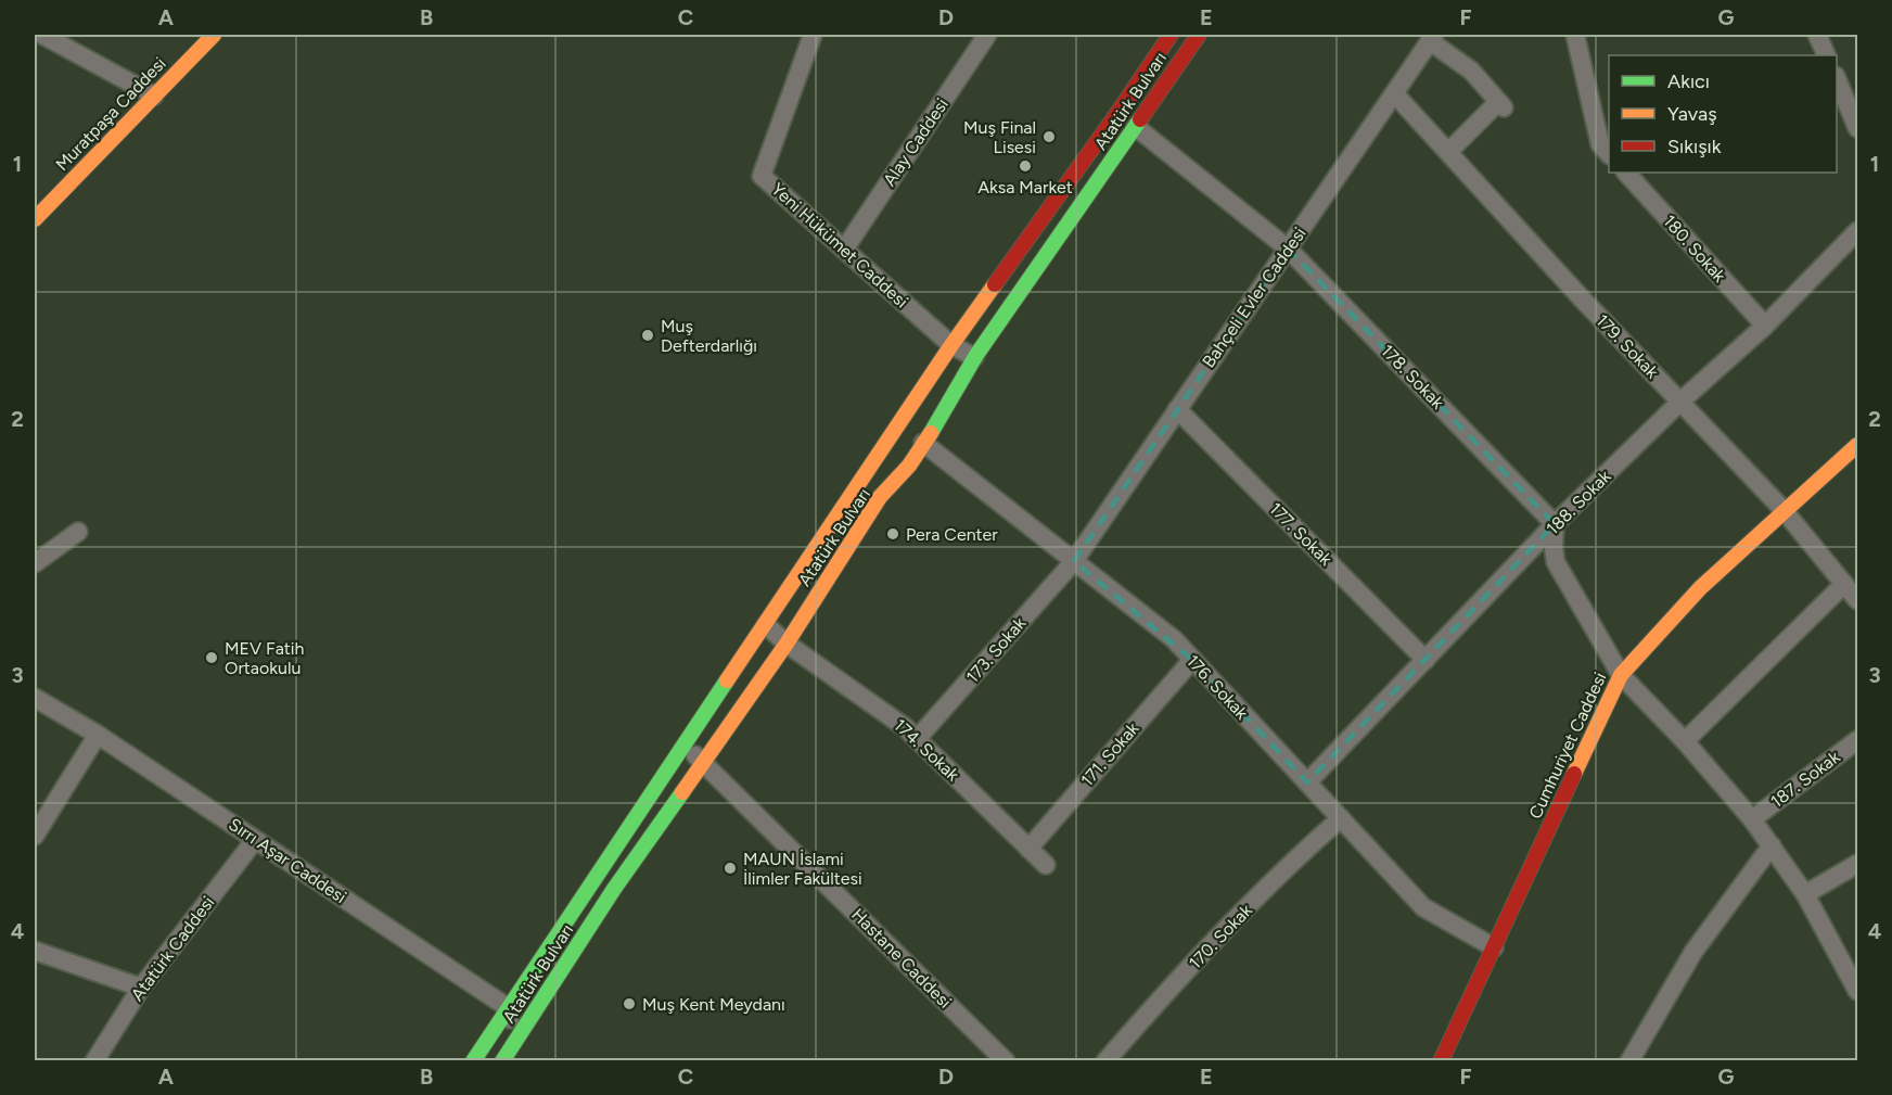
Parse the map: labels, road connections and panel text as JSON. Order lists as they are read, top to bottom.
{
  "streets": {
    "main road": ["Atatürk Bulvarı", "Muratpaşa Caddesi", "Cumhuriyet Caddesi"],
    "street": [
      "Alay Caddesi",
      "Yeni Hükümet Caddesi",
      "180. Sokak",
      "Bahçeli Evler Caddesi",
      "179. Sokak",
      "178. Sokak",
      "188. Sokak",
      "177. Sokak",
      "173. Sokak",
      "176. Sokak",
      "174. Sokak",
      "171. Sokak",
      "187. Sokak",
      "Sırrı Aşar Caddesi",
      "170. Sokak",
      "Atatürk Caddesi",
      "Hastane Caddesi"
    ]
  },
  "crossings": [
    ["Atatürk Bulvarı", "Yeni Hükümet Caddesi"],
    ["Atatürk Bulvarı", "178. Sokak"],
    ["Atatürk Bulvarı", "176. Sokak"],
    ["Atatürk Bulvarı", "174. Sokak"],
    ["Atatürk Bulvarı", "Sırrı Aşar Caddesi"],
    ["Atatürk Bulvarı", "Hastane Caddesi"],
    ["Alay Caddesi", "Yeni Hükümet Caddesi"],
    ["180. Sokak", "188. Sokak"],
    ["Bahçeli Evler Caddesi", "179. Sokak"],
    ["Bahçeli Evler Caddesi", "178. Sokak"],
    ["Bahçeli Evler Caddesi", "177. Sokak"],
    ["Bahçeli Evler Caddesi", "173. Sokak"],
    ["Bahçeli Evler Caddesi", "176. Sokak"],
    ["179. Sokak", "188. Sokak"],
    ["179. Sokak", "Cumhuriyet Caddesi"],
    ["178. Sokak", "188. Sokak"],
    ["188. Sokak", "177. Sokak"],
    ["188. Sokak", "176. Sokak"],
    ["173. Sokak", "176. Sokak"],
    ["173. Sokak", "174. Sokak"],
    ["176. Sokak", "Cumhuriyet Caddesi"],
    ["176. Sokak", "171. Sokak"],
    ["176. Sokak", "170. Sokak"],
    ["174. Sokak", "171. Sokak"],
    ["Sırrı Aşar Caddesi", "Atatürk Caddesi"]
  ],
  "places": [
    "Muş Final Lisesi",
    "Aksa Market",
    "Muş Defterdarlığı",
    "Pera Center",
    "MEV Fatih Ortaokulu",
    "MAUN İslami İlimler Fakültesi",
    "Muş Kent Meydanı"
  ],
  "legend": ["Akıcı", "Yavaş", "Sıkışık"],
  "grid": {
    "columns": [
      "A",
      "B",
      "C",
      "D",
      "E",
      "F",
      "G"
    ],
    "rows": [
      "1",
      "2",
      "3",
      "4"
    ]
  }
}
